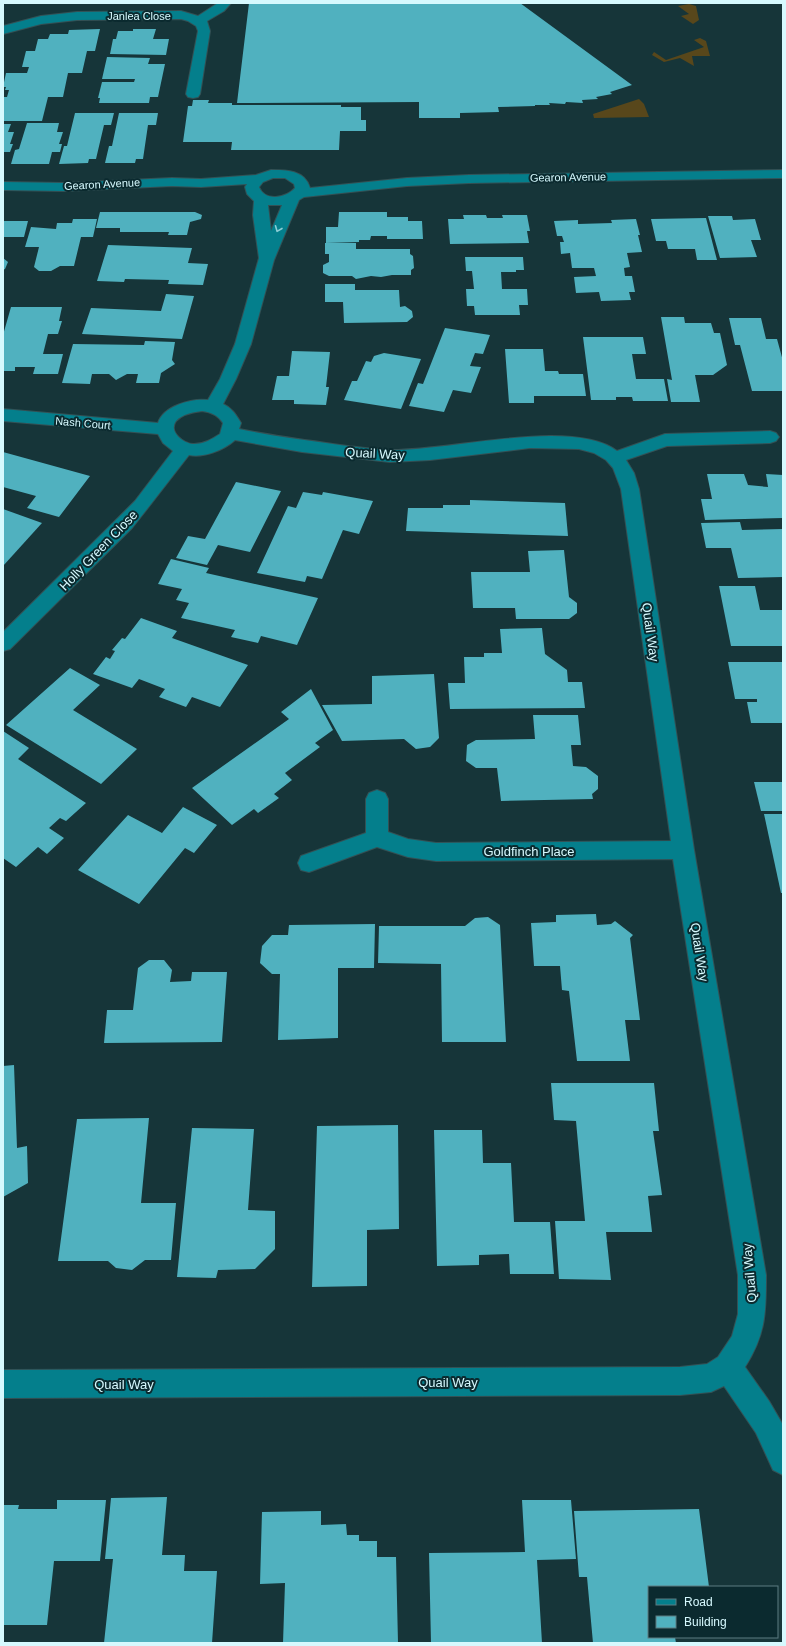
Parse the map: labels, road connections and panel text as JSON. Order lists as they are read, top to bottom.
{
  "streets": {
    "street": [
      "Janlea Close",
      "Gearon Avenue",
      "Nash Court",
      "Quail Way",
      "Holly Green Close",
      "Goldfinch Place"
    ]
  },
  "crossings": [
    ["Nash Court", "Quail Way"],
    ["Nash Court", "Holly Green Close"],
    ["Quail Way", "Holly Green Close"],
    ["Quail Way", "Goldfinch Place"]
  ],
  "legend": ["Road", "Building"]
}
